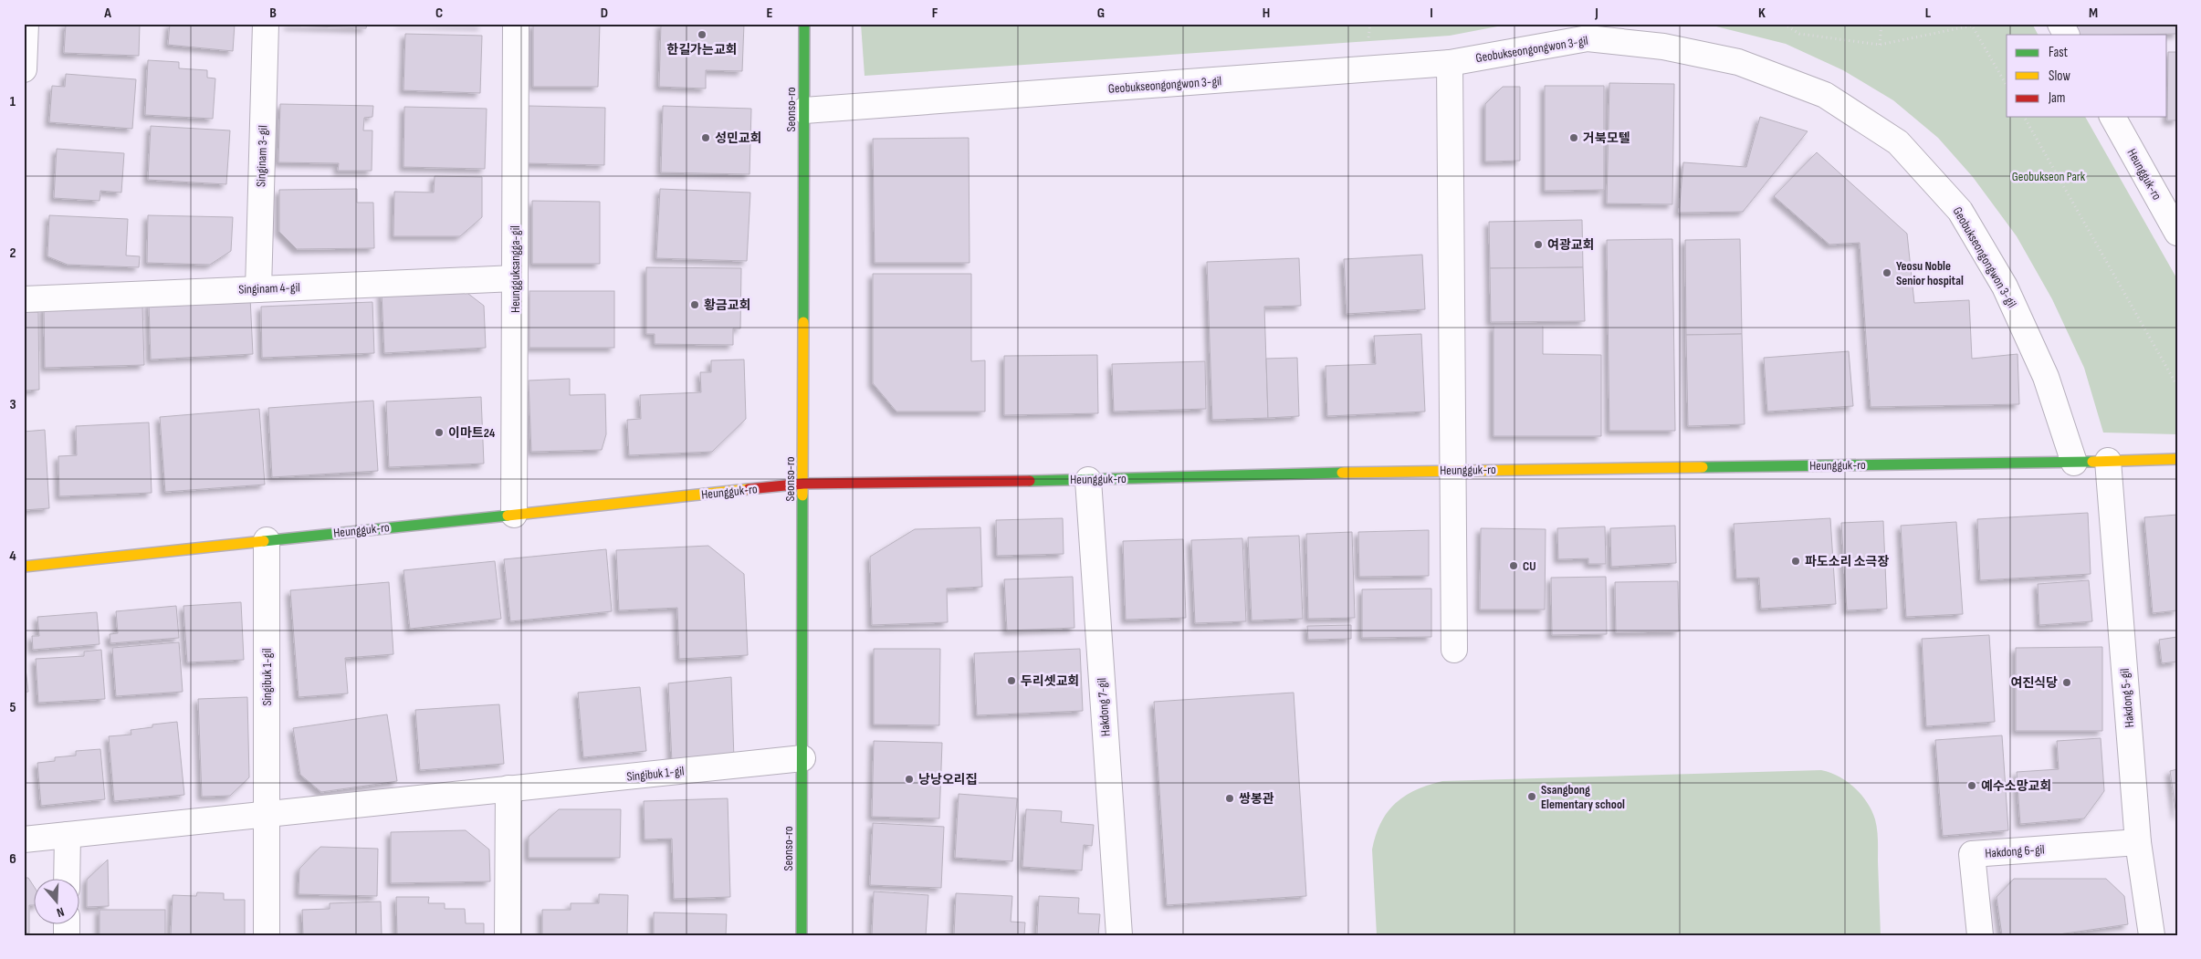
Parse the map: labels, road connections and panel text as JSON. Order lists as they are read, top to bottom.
{
  "streets": {
    "street": [
      "Geobukseongongwon 3-gil",
      "Seonso-ro",
      "Singinam 3-gil",
      "Heungguk-ro",
      "Heungguksangga-gil",
      "Singinam 4-gil",
      "Singibuk 1-gil",
      "Hakdong 5-gil",
      "Hakdong 7-gil",
      "Hakdong 6-gil"
    ]
  },
  "crossings": [
    ["Geobukseongongwon 3-gil", "Seonso-ro"],
    ["Geobukseongongwon 3-gil", "Heungguk-ro"],
    ["Seonso-ro", "Heungguk-ro"],
    ["Seonso-ro", "Singibuk 1-gil"],
    ["Singinam 3-gil", "Singinam 4-gil"],
    ["Heungguk-ro", "Heungguksangga-gil"],
    ["Heungguk-ro", "Singibuk 1-gil"],
    ["Heungguk-ro", "Hakdong 5-gil"],
    ["Heungguk-ro", "Hakdong 7-gil"],
    ["Heungguksangga-gil", "Singinam 4-gil"],
    ["Hakdong 5-gil", "Hakdong 6-gil"]
  ],
  "parks": ["Geobukseon Park"],
  "places": [
    "한길가는교회",
    "성민교회",
    "거북모텔",
    "여광교회",
    "Yeosu Noble Senior hospital",
    "황금교회",
    "이마트24",
    "파도소리 소극장",
    "CU",
    "두리셋교회",
    "여진식당",
    "낭낭오리집",
    "예수소망교회",
    "Ssangbong Elementary school",
    "쌍봉관"
  ],
  "legend": ["Fast", "Slow", "Jam"],
  "north": "bottom",
  "grid": {
    "columns": [
      "A",
      "B",
      "C",
      "D",
      "E",
      "F",
      "G",
      "H",
      "I",
      "J",
      "K",
      "L",
      "M"
    ],
    "rows": [
      "1",
      "2",
      "3",
      "4",
      "5",
      "6"
    ]
  }
}
